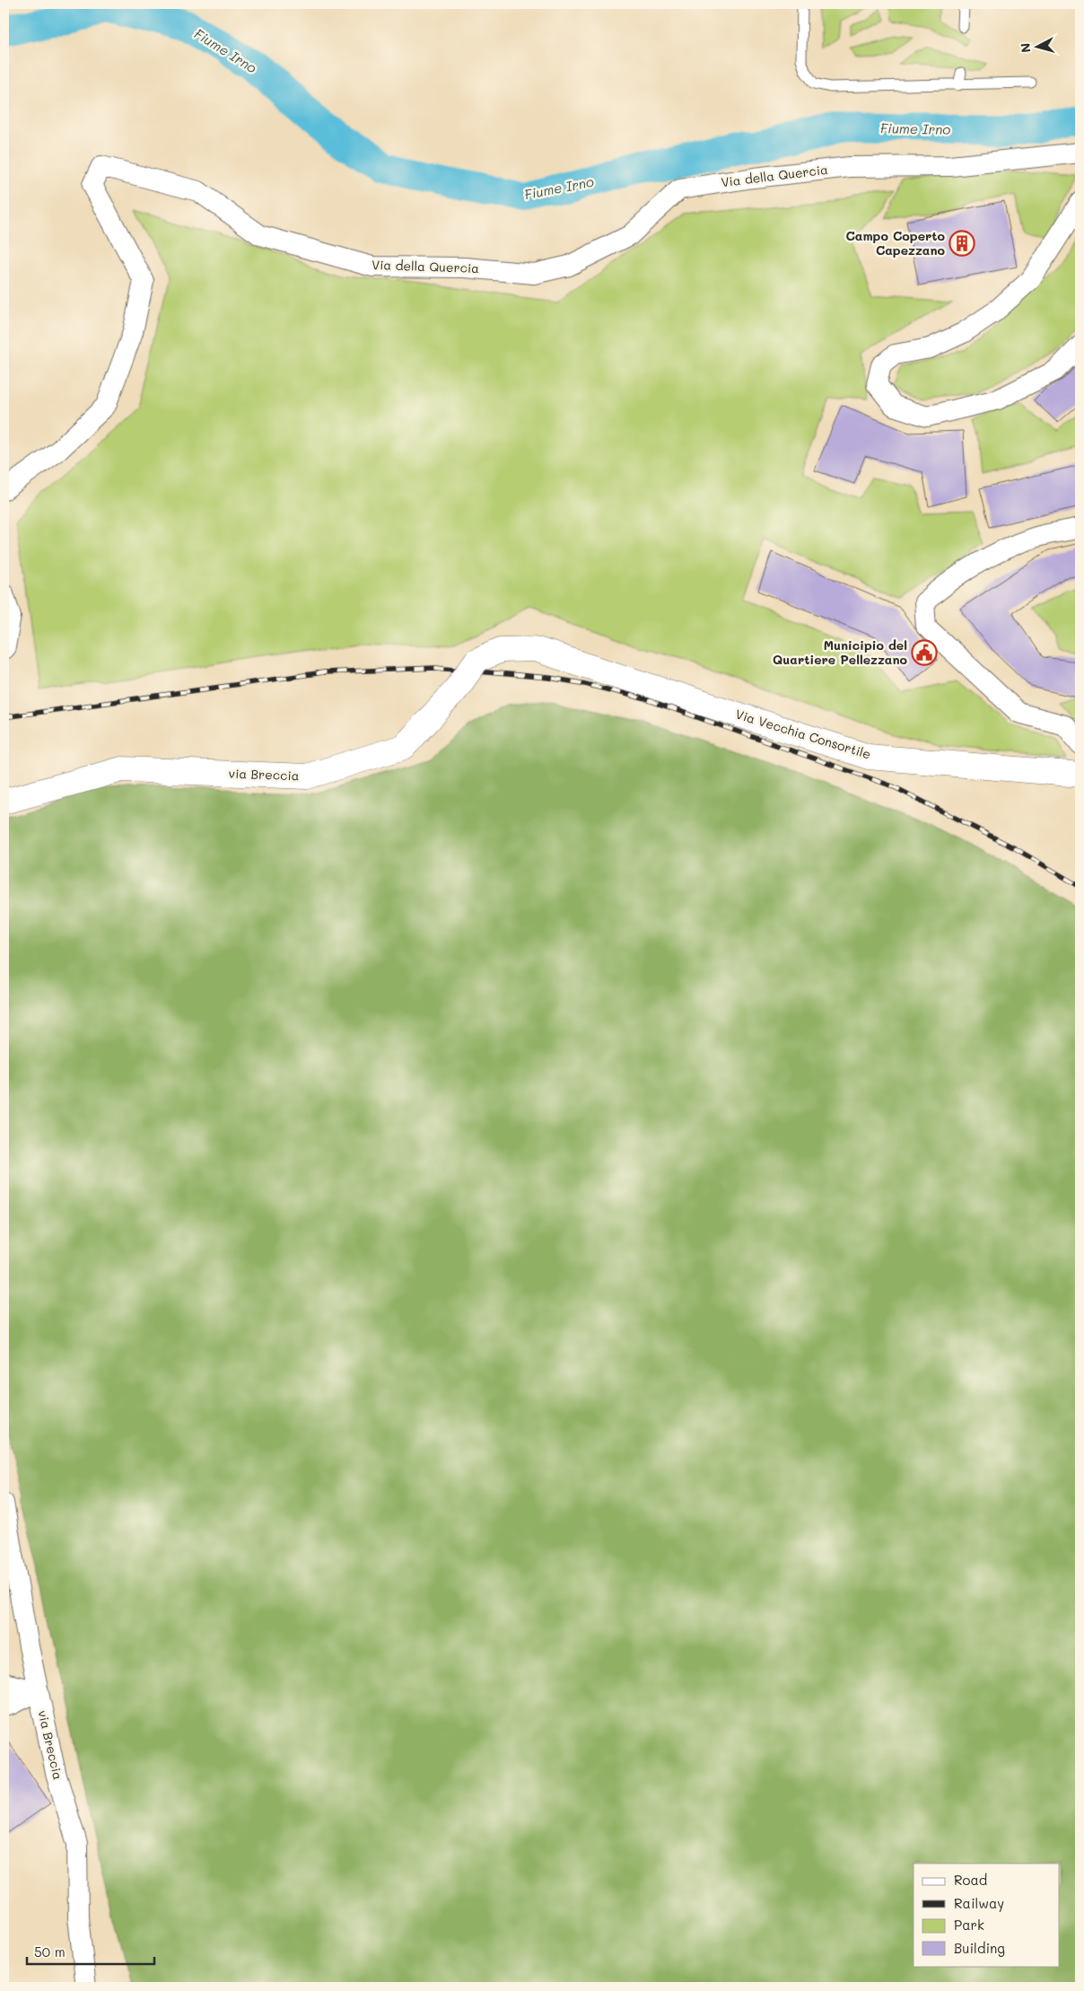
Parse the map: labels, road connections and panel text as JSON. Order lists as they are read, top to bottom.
{
  "streets": {
    "street": ["Via della Quercia", "Via Vecchia Consortile", "via Breccia"]
  },
  "crossings": [
    ["Via Vecchia Consortile", "via Breccia"]
  ],
  "water": ["Fiume Irno"],
  "places": {
    "building": ["Campo Coperto Capezzano"],
    "public building": ["Municipio del Quartiere Pellezzano"]
  },
  "legend": [
    "Road",
    "Railway",
    "Park",
    "Building"
  ],
  "scale_bar": "50 m",
  "north": "left"
}
